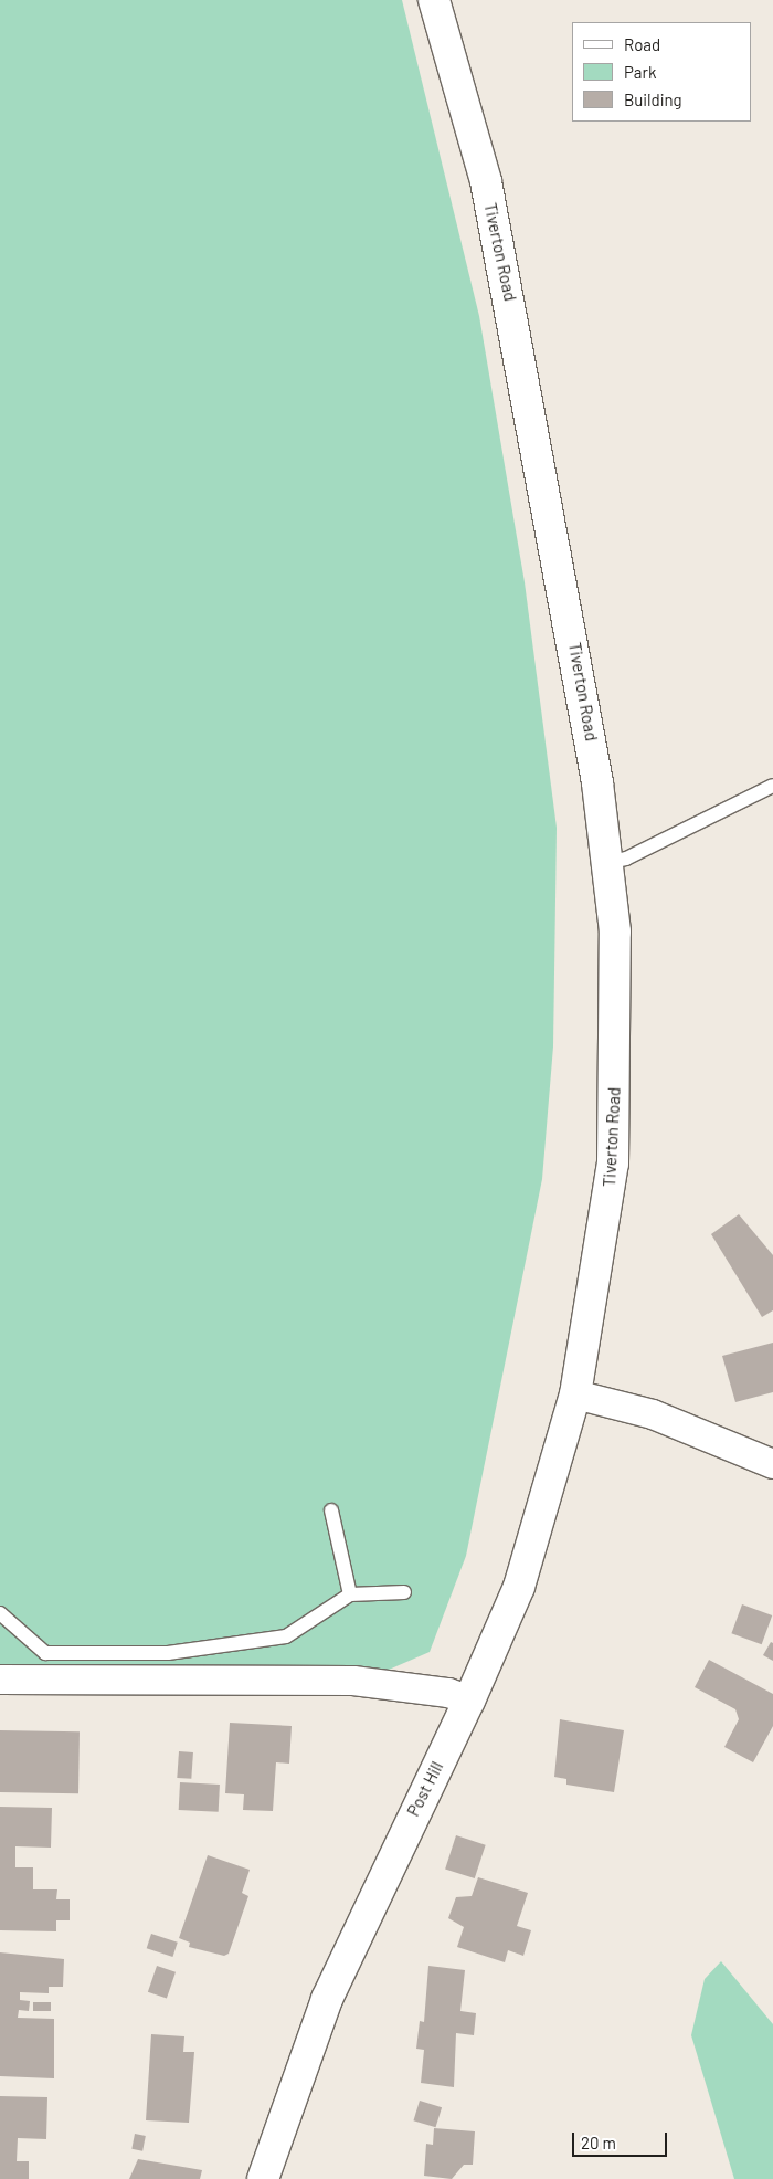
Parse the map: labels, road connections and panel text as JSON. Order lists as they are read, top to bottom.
{
  "streets": {
    "street": ["Tiverton Road", "Post Hill"]
  },
  "crossings": [
    ["Tiverton Road", "Post Hill"]
  ],
  "legend": ["Road", "Park", "Building"],
  "scale_bar": "20 m"
}
